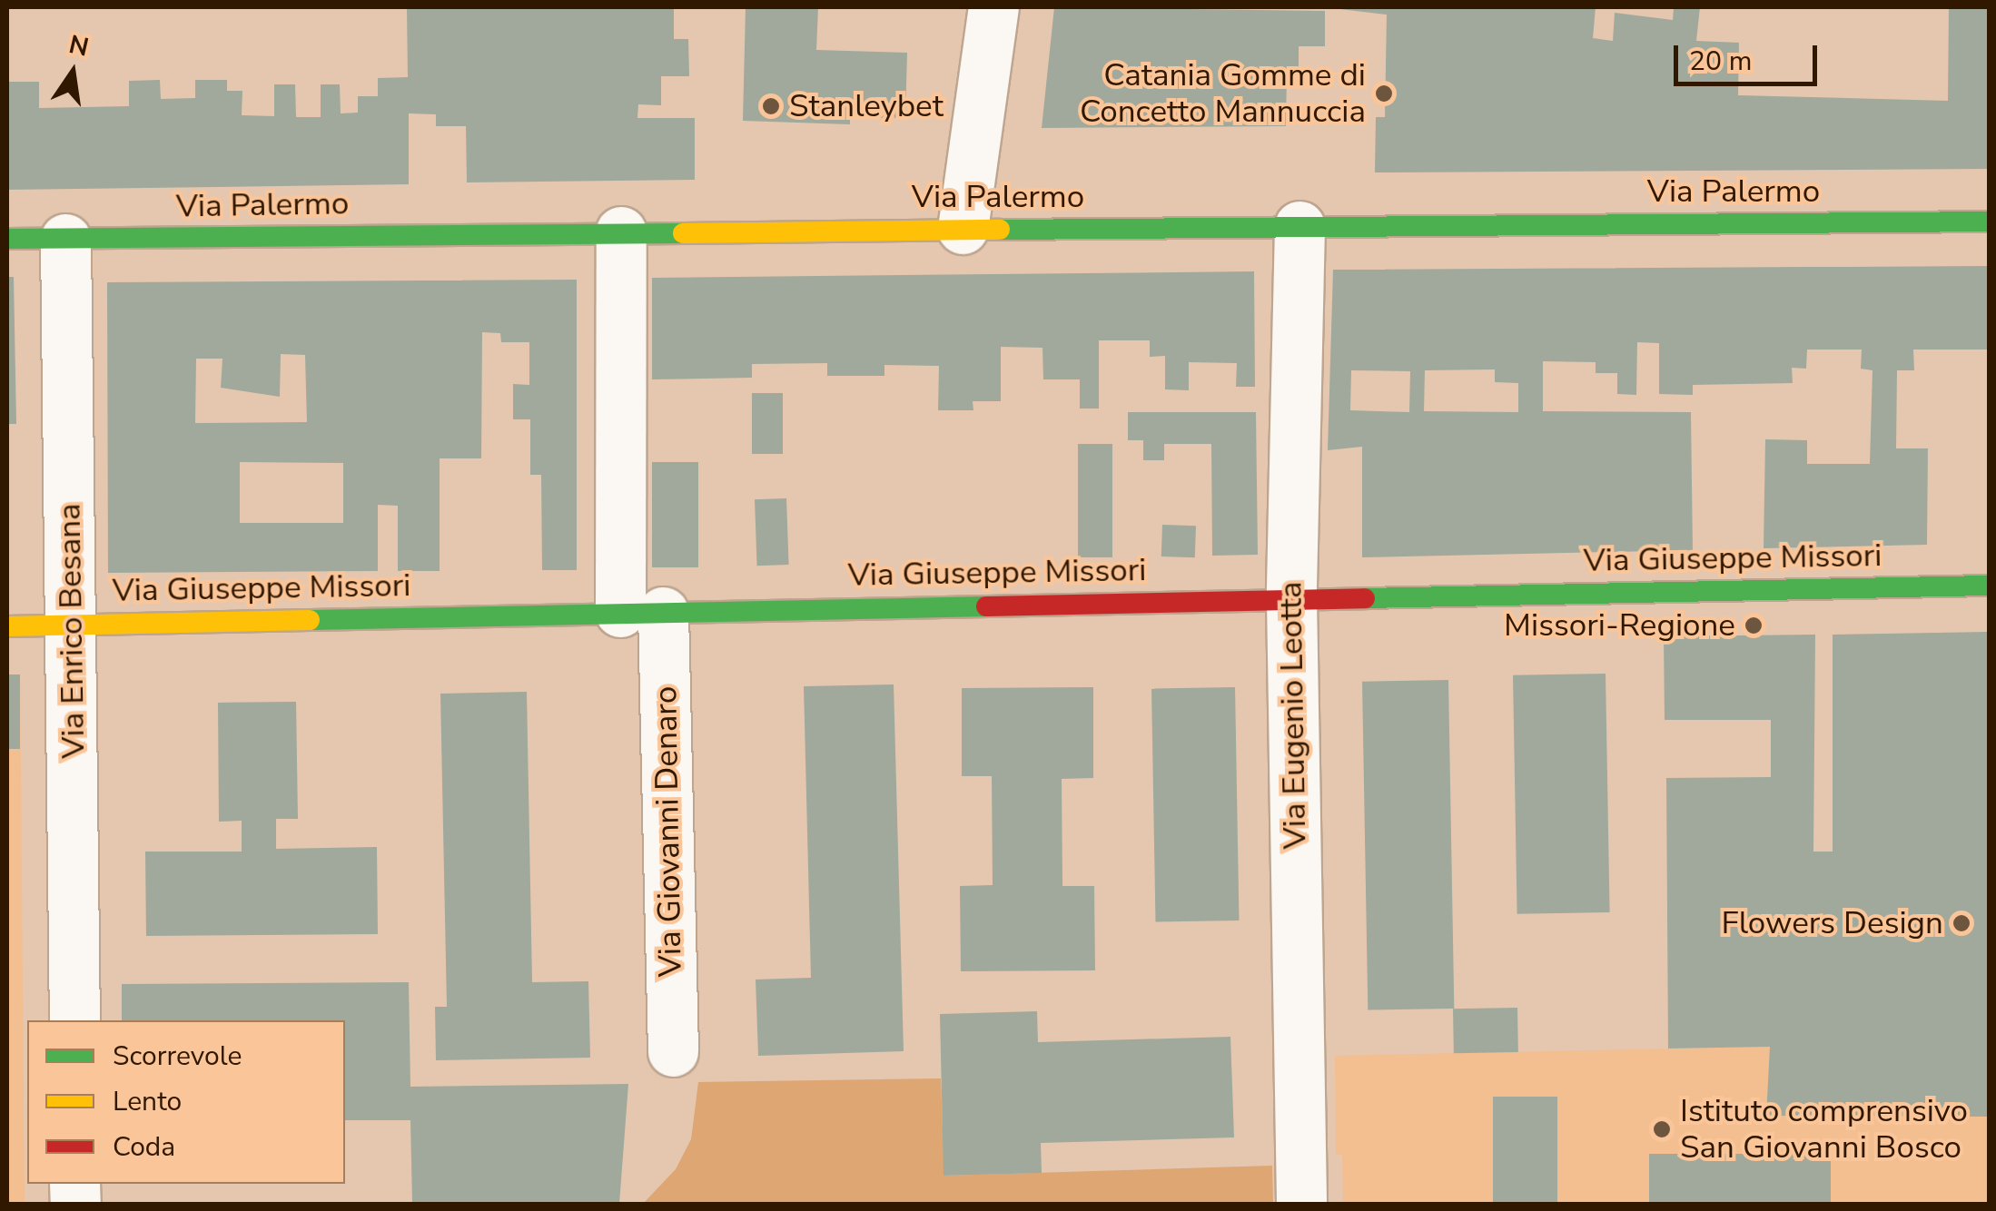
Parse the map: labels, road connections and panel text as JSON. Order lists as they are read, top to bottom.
{
  "streets": {
    "main road": ["Via Palermo", "Via Giuseppe Missori"],
    "street": ["Via Enrico Besana", "Via Eugenio Leotta", "Via Giovanni Denaro"]
  },
  "crossings": [
    ["Via Palermo", "Via Enrico Besana"],
    ["Via Palermo", "Via Eugenio Leotta"],
    ["Via Palermo", "Via Giovanni Denaro"],
    ["Via Giuseppe Missori", "Via Enrico Besana"],
    ["Via Giuseppe Missori", "Via Eugenio Leotta"],
    ["Via Giuseppe Missori", "Via Giovanni Denaro"]
  ],
  "places": [
    "Catania Gomme di Concetto Mannuccia",
    "Stanleybet",
    "Missori-Regione",
    "Flowers Design",
    "Istituto comprensivo San Giovanni Bosco"
  ],
  "legend": ["Scorrevole", "Lento", "Coda"],
  "scale_bar": "20 m",
  "north": "top"
}
